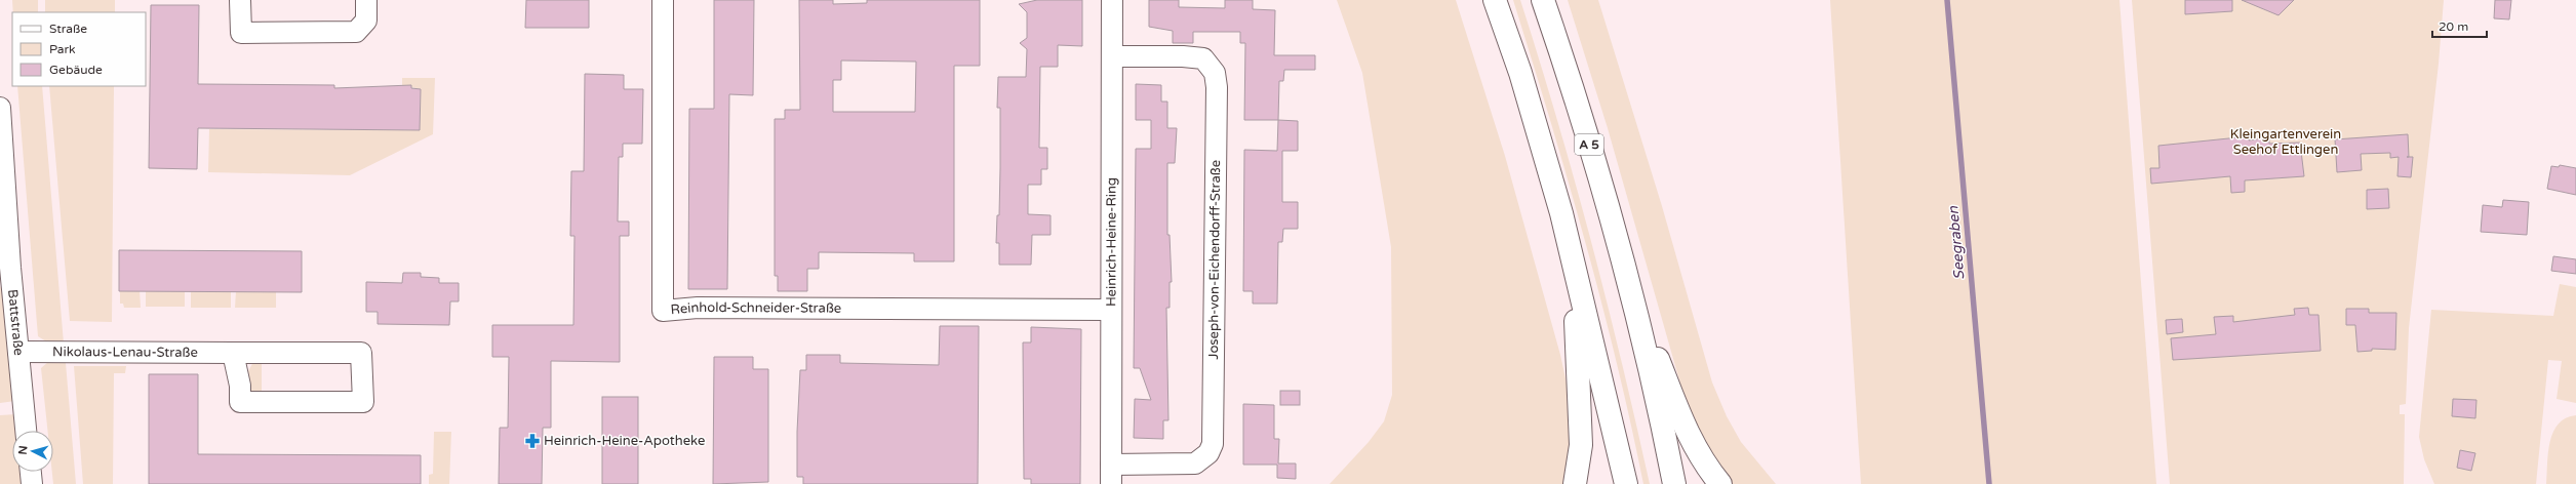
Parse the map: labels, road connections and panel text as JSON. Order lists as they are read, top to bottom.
{
  "streets": {
    "highway": ["A 5"],
    "street": [
      "Heinrich-Heine-Ring",
      "Joseph-von-Eichendorff-Straße",
      "Reinhold-Schneider-Straße",
      "Battstraße",
      "Nikolaus-Lenau-Straße"
    ]
  },
  "crossings": [
    ["Heinrich-Heine-Ring", "Joseph-von-Eichendorff-Straße"],
    ["Heinrich-Heine-Ring", "Reinhold-Schneider-Straße"],
    ["Battstraße", "Nikolaus-Lenau-Straße"]
  ],
  "water": ["Seegraben"],
  "parks": ["Kleingartenverein Seehof Ettlingen"],
  "places": {
    "pharmacy": ["Heinrich-Heine-Apotheke"]
  },
  "legend": ["Straße", "Park", "Gebäude"],
  "scale_bar": "20 m",
  "north": "left"
}
